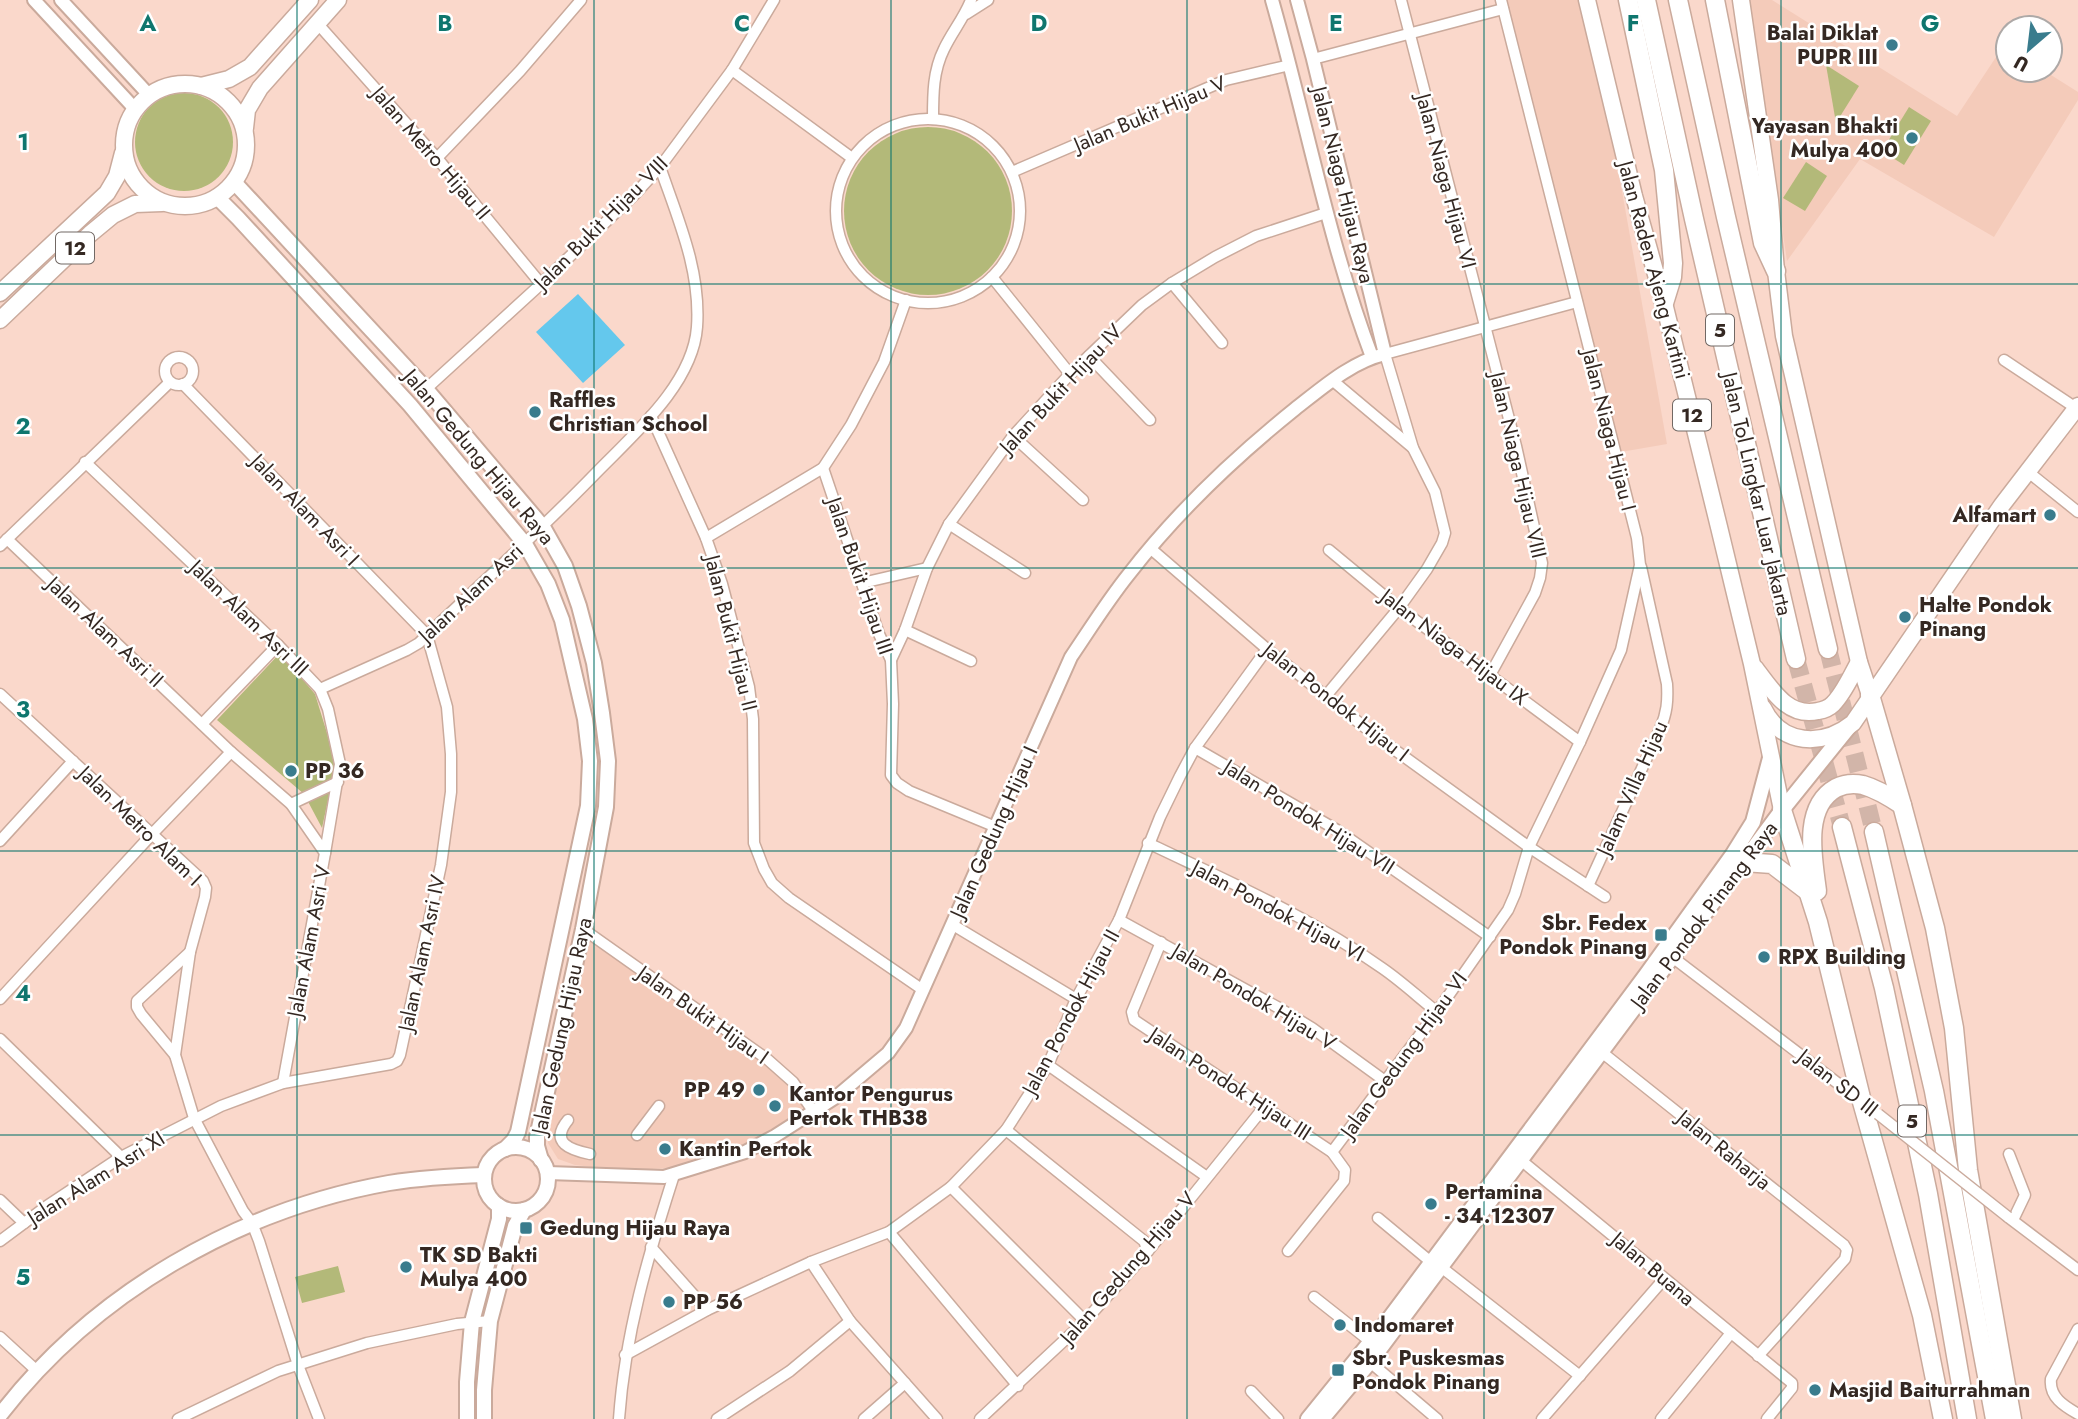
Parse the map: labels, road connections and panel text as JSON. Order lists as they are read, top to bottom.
{
  "streets": {
    "highway": [
      "12",
      "Jalan Raden Ajeng Kartini",
      "5",
      "Jalan Tol Lingkar Luar Jakarta",
      "Jalan Pondok Pinang Raya"
    ],
    "main road": ["Jalan Gedung Hijau Raya"],
    "street": [
      "Jalan Bukit Hijau V",
      "Jalan Metro Hijau II",
      "Jalan Niaga Hijau VI",
      "Jalan Niaga Hijau Raya",
      "Jalan Bukit Hijau VIII",
      "Jalan Bukit Hijau IV",
      "Jalan Niaga Hijau I",
      "Jalan Niaga Hijau VIII",
      "Jalan Alam Asri I",
      "Jalan Bukit Hijau III",
      "Jalan Alam Asri",
      "Jalan Alam Asri III",
      "Jalan Alam Asri II",
      "Jalan Bukit Hijau II",
      "Jalan Niaga Hijau IX",
      "Jalan Pondok Hijau I",
      "Jalam Villa Hijau",
      "Jalan Pondok Hijau VII",
      "Jalan Metro Alam I",
      "Jalan Gedung Hijau I",
      "Jalan Pondok Hijau VI",
      "Jalan Alam Asri V",
      "Jalan Alam Asri IV",
      "Jalan Pondok Hijau V",
      "Jalan Pondok Hijau II",
      "Jalan Bukit Hijau I",
      "Jalan Gedung Hijau VI",
      "Jalan SD III",
      "Jalan Pondok Hijau III",
      "Jalan Raharja",
      "Jalan Alam Asri XI",
      "Jalan Gedung Hijau V",
      "Jalan Buana"
    ]
  },
  "crossings": [
    ["Jalan Bukit Hijau V", "Jalan Niaga Hijau Raya"],
    ["Jalan Metro Hijau II", "Jalan Bukit Hijau VIII"],
    ["Jalan Niaga Hijau VI", "Jalan Niaga Hijau VIII"],
    ["Jalan Niaga Hijau Raya", "Jalan Bukit Hijau IV"],
    ["Jalan Niaga Hijau Raya", "Jalan Gedung Hijau I"],
    ["Jalan Bukit Hijau VIII", "Jalan Gedung Hijau Raya"],
    ["Jalan Bukit Hijau VIII", "Jalan Alam Asri"],
    ["12", "Jalan Gedung Hijau Raya"],
    ["Jalan Raden Ajeng Kartini", "Jalan Pondok Pinang Raya"],
    ["Jalan Bukit Hijau IV", "Jalan Bukit Hijau III"],
    ["Jalan Niaga Hijau I", "Jalan Niaga Hijau IX"],
    ["Jalan Niaga Hijau I", "Jalan Pondok Hijau I"],
    ["Jalan Niaga Hijau I", "Jalam Villa Hijau"],
    ["Jalan Niaga Hijau I", "Jalan Gedung Hijau VI"],
    ["Jalan Gedung Hijau Raya", "Jalan Alam Asri"],
    ["Jalan Gedung Hijau Raya", "Jalan Gedung Hijau I"],
    ["Jalan Gedung Hijau Raya", "Jalan Bukit Hijau I"],
    ["Jalan Niaga Hijau VIII", "Jalan Niaga Hijau IX"],
    ["Jalan Alam Asri I", "Jalan Alam Asri"],
    ["Jalan Alam Asri I", "Jalan Alam Asri IV"],
    ["Jalan Bukit Hijau III", "Jalan Gedung Hijau I"],
    ["Jalan Alam Asri", "Jalan Alam Asri III"],
    ["Jalan Alam Asri", "Jalan Bukit Hijau II"],
    ["Jalan Alam Asri", "Jalan Alam Asri IV"],
    ["Jalan Alam Asri III", "Jalan Alam Asri V"],
    ["Jalan Alam Asri II", "Jalan Alam Asri V"],
    ["Jalan Bukit Hijau II", "Jalan Gedung Hijau I"],
    ["Jalan Pondok Hijau I", "Jalan Gedung Hijau I"],
    ["Jalan Pondok Hijau I", "Jalan Pondok Hijau II"],
    ["Jalan Pondok Hijau I", "Jalan Gedung Hijau VI"],
    ["Jalan Pondok Hijau VII", "Jalan Pondok Hijau II"],
    ["Jalan Pondok Hijau VII", "Jalan Gedung Hijau VI"],
    ["Jalan Metro Alam I", "Jalan Alam Asri IV"],
    ["Jalan Metro Alam I", "Jalan Alam Asri XI"],
    ["Jalan Gedung Hijau I", "Jalan Bukit Hijau I"],
    ["Jalan Pondok Hijau VI", "Jalan Pondok Hijau II"],
    ["Jalan Pondok Hijau VI", "Jalan Gedung Hijau VI"],
    ["Jalan Pondok Pinang Raya", "Jalan SD III"],
    ["Jalan Pondok Pinang Raya", "Jalan Raharja"],
    ["Jalan Pondok Pinang Raya", "Jalan Buana"],
    ["Jalan Alam Asri V", "Jalan Alam Asri IV"],
    ["Jalan Alam Asri IV", "Jalan Alam Asri XI"],
    ["Jalan Pondok Hijau V", "Jalan Pondok Hijau II"],
    ["Jalan Pondok Hijau V", "Jalan Gedung Hijau VI"],
    ["Jalan Pondok Hijau V", "Jalan Pondok Hijau III"],
    ["Jalan Gedung Hijau VI", "Jalan Pondok Hijau III"],
    ["Jalan Pondok Hijau III", "Jalan Gedung Hijau V"],
    ["Jalan Raharja", "Jalan Buana"]
  ],
  "places": {
    "other": [
      "Balai Diklat PUPR III",
      "Yayasan Bhakti Mulya 400",
      "Raffles Christian School",
      "Alfamart",
      "Halte Pondok Pinang",
      "PP 36",
      "RPX Building",
      "PP 49",
      "Kantor Pengurus Pertok THB38",
      "Kantin Pertok",
      "Pertamina - 34.12307",
      "TK SD Bakti Mulya 400",
      "PP 56",
      "Indomaret",
      "Masjid Baiturrahman"
    ],
    "transit": ["Sbr. Fedex Pondok Pinang", "Gedung Hijau Raya", "Sbr. Puskesmas Pondok Pinang"]
  },
  "north": "bottom left",
  "grid": {
    "columns": [
      "A",
      "B",
      "C",
      "D",
      "E",
      "F",
      "G"
    ],
    "rows": [
      "1",
      "2",
      "3",
      "4",
      "5"
    ]
  }
}
